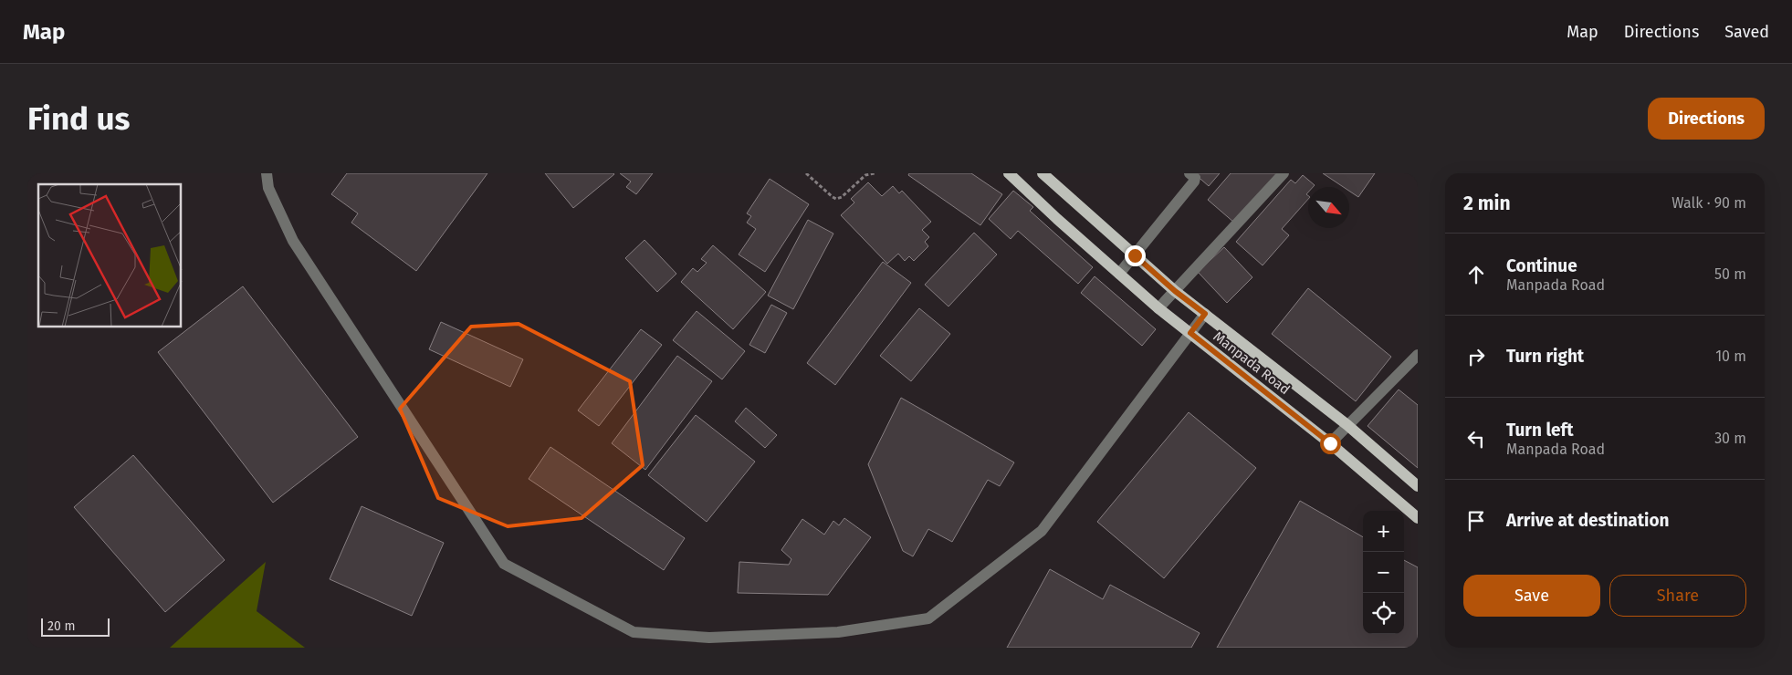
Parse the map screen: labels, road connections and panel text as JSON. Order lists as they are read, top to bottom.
{
  "streets": {
    "main road": ["Manpada Road"]
  },
  "scale_bar": "20 m",
  "north": "bottom right",
  "page": {
    "header": "Map",
    "nav": ["Map", "Directions", "Saved"],
    "buttons": [
      "Directions",
      ["Save", "Share"]
    ],
    "title": "Find us",
    "heading": ["2 min", "Walk · 90 m"],
    "list": [
      ["Continue", "Manpada Road", "50 m"],
      ["Turn right", "10 m"],
      ["Turn left", "Manpada Road", "30 m"],
      "Arrive at destination"
    ],
    "map_buttons": ["+", "−"],
    "scale": "20 m"
  }
}
